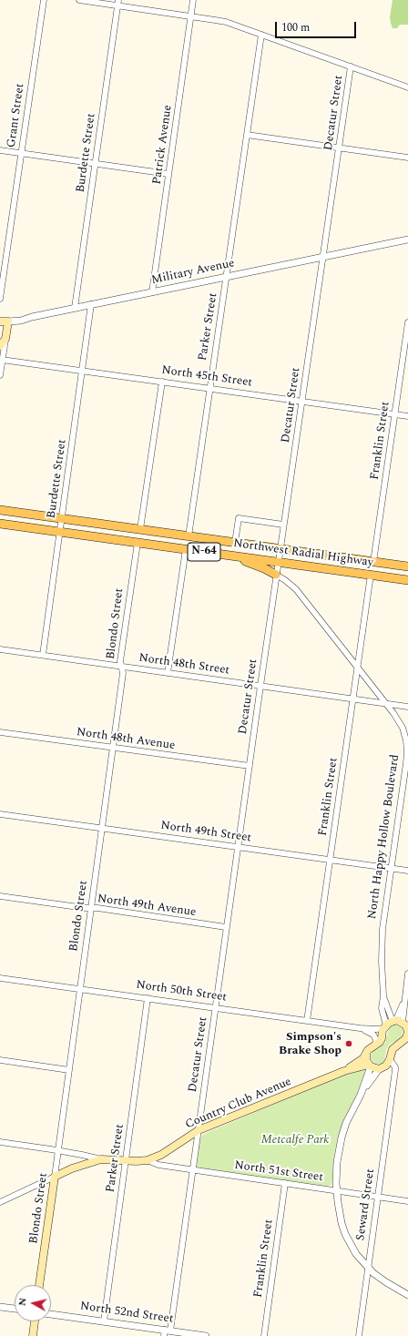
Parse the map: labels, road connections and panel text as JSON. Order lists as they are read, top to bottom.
{
  "streets": {
    "main road": [
      "N-64",
      "Northwest Radial Highway",
      "Blondo Street",
      "Country Club Avenue"
    ],
    "street": [
      "Decatur Street",
      "Grant Street",
      "Patrick Avenue",
      "Burdette Street",
      "Military Avenue",
      "Parker Street",
      "North 45th Street",
      "Franklin Street",
      "North 48th Street",
      "North 48th Avenue",
      "North 49th Street",
      "North Happy Hollow Boulevard",
      "North 49th Avenue",
      "North 50th Street",
      "North 51st Street",
      "Seward Street",
      "North 52nd Street"
    ]
  },
  "crossings": [
    ["Decatur Street", "Military Avenue"],
    ["Decatur Street", "North 45th Street"],
    ["Decatur Street", "Northwest Radial Highway"],
    ["Decatur Street", "North 48th Street"],
    ["Decatur Street", "North 48th Avenue"],
    ["Decatur Street", "North 49th Street"],
    ["Decatur Street", "North Happy Hollow Boulevard"],
    ["Decatur Street", "North 49th Avenue"],
    ["Decatur Street", "North 50th Street"],
    ["Decatur Street", "Country Club Avenue"],
    ["Decatur Street", "North 51st Street"],
    ["Decatur Street", "North 52nd Street"],
    ["Patrick Avenue", "Military Avenue"],
    ["Burdette Street", "Military Avenue"],
    ["Burdette Street", "North 45th Street"],
    ["Burdette Street", "Northwest Radial Highway"],
    ["Burdette Street", "North 48th Street"],
    ["Military Avenue", "Parker Street"],
    ["Parker Street", "North 45th Street"],
    ["Parker Street", "Northwest Radial Highway"],
    ["Parker Street", "North 50th Street"],
    ["Parker Street", "Country Club Avenue"],
    ["Parker Street", "North 52nd Street"],
    ["North 45th Street", "Franklin Street"],
    ["Franklin Street", "Northwest Radial Highway"],
    ["Franklin Street", "North 48th Street"],
    ["Franklin Street", "North 49th Street"],
    ["Franklin Street", "North Happy Hollow Boulevard"],
    ["Franklin Street", "North 50th Street"],
    ["Franklin Street", "North 51st Street"],
    ["Northwest Radial Highway", "Blondo Street"],
    ["Blondo Street", "North 48th Street"],
    ["Blondo Street", "North 48th Avenue"],
    ["Blondo Street", "North 49th Street"],
    ["Blondo Street", "North 49th Avenue"],
    ["Blondo Street", "North 50th Street"],
    ["Blondo Street", "Country Club Avenue"],
    ["North 48th Street", "North Happy Hollow Boulevard"],
    ["North 49th Street", "North Happy Hollow Boulevard"],
    ["North Happy Hollow Boulevard", "North 50th Street"],
    ["North Happy Hollow Boulevard", "Country Club Avenue"],
    ["North 50th Street", "Country Club Avenue"],
    ["Country Club Avenue", "North 51st Street"],
    ["North 51st Street", "Seward Street"]
  ],
  "parks": ["Metcalfe Park"],
  "places": ["Simpson's Brake Shop"],
  "scale_bar": "100 m",
  "north": "left"
}
